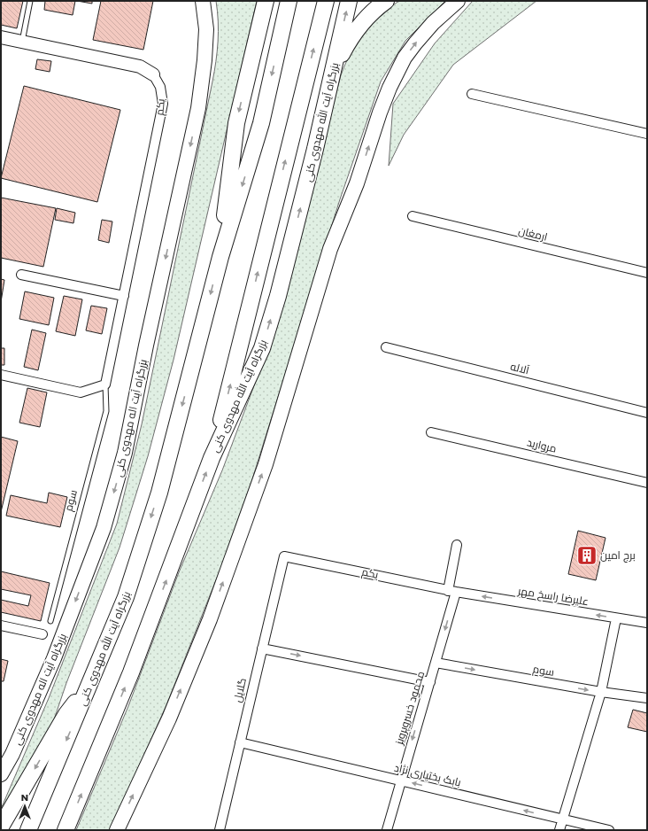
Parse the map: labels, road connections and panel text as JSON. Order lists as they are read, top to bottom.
{
  "streets": {
    "highway": ["بزرگراه آیت الله مهدوی کنی"],
    "main road": ["بزرگراه آیت اله مهدوی کنی"],
    "street": [
      "یکم",
      "ارمغان",
      "آلاله",
      "مروارید",
      "سوم",
      "علیرضا راسخ مهر",
      "گلایل",
      "محمود خسروپرویز",
      "بابک بختیاری نژاد"
    ]
  },
  "crossings": [
    ["یکم", "سوم"],
    ["یکم", "علیرضا راسخ مهر"],
    ["یکم", "گلایل"],
    ["یکم", "محمود خسروپرویز"],
    ["سوم", "محمود خسروپرویز"],
    ["علیرضا راسخ مهر", "محمود خسروپرویز"],
    ["گلایل", "بابک بختیاری نژاد"],
    ["محمود خسروپرویز", "بابک بختیاری نژاد"]
  ],
  "one_way": [
    "بزرگراه آیت اله مهدوی کنی",
    "علیرضا راسخ مهر",
    "محمود خسروپرویز",
    "بابک بختیاری نژاد"
  ],
  "places": {
    "building": ["برج امین"]
  },
  "north": "top"
}
